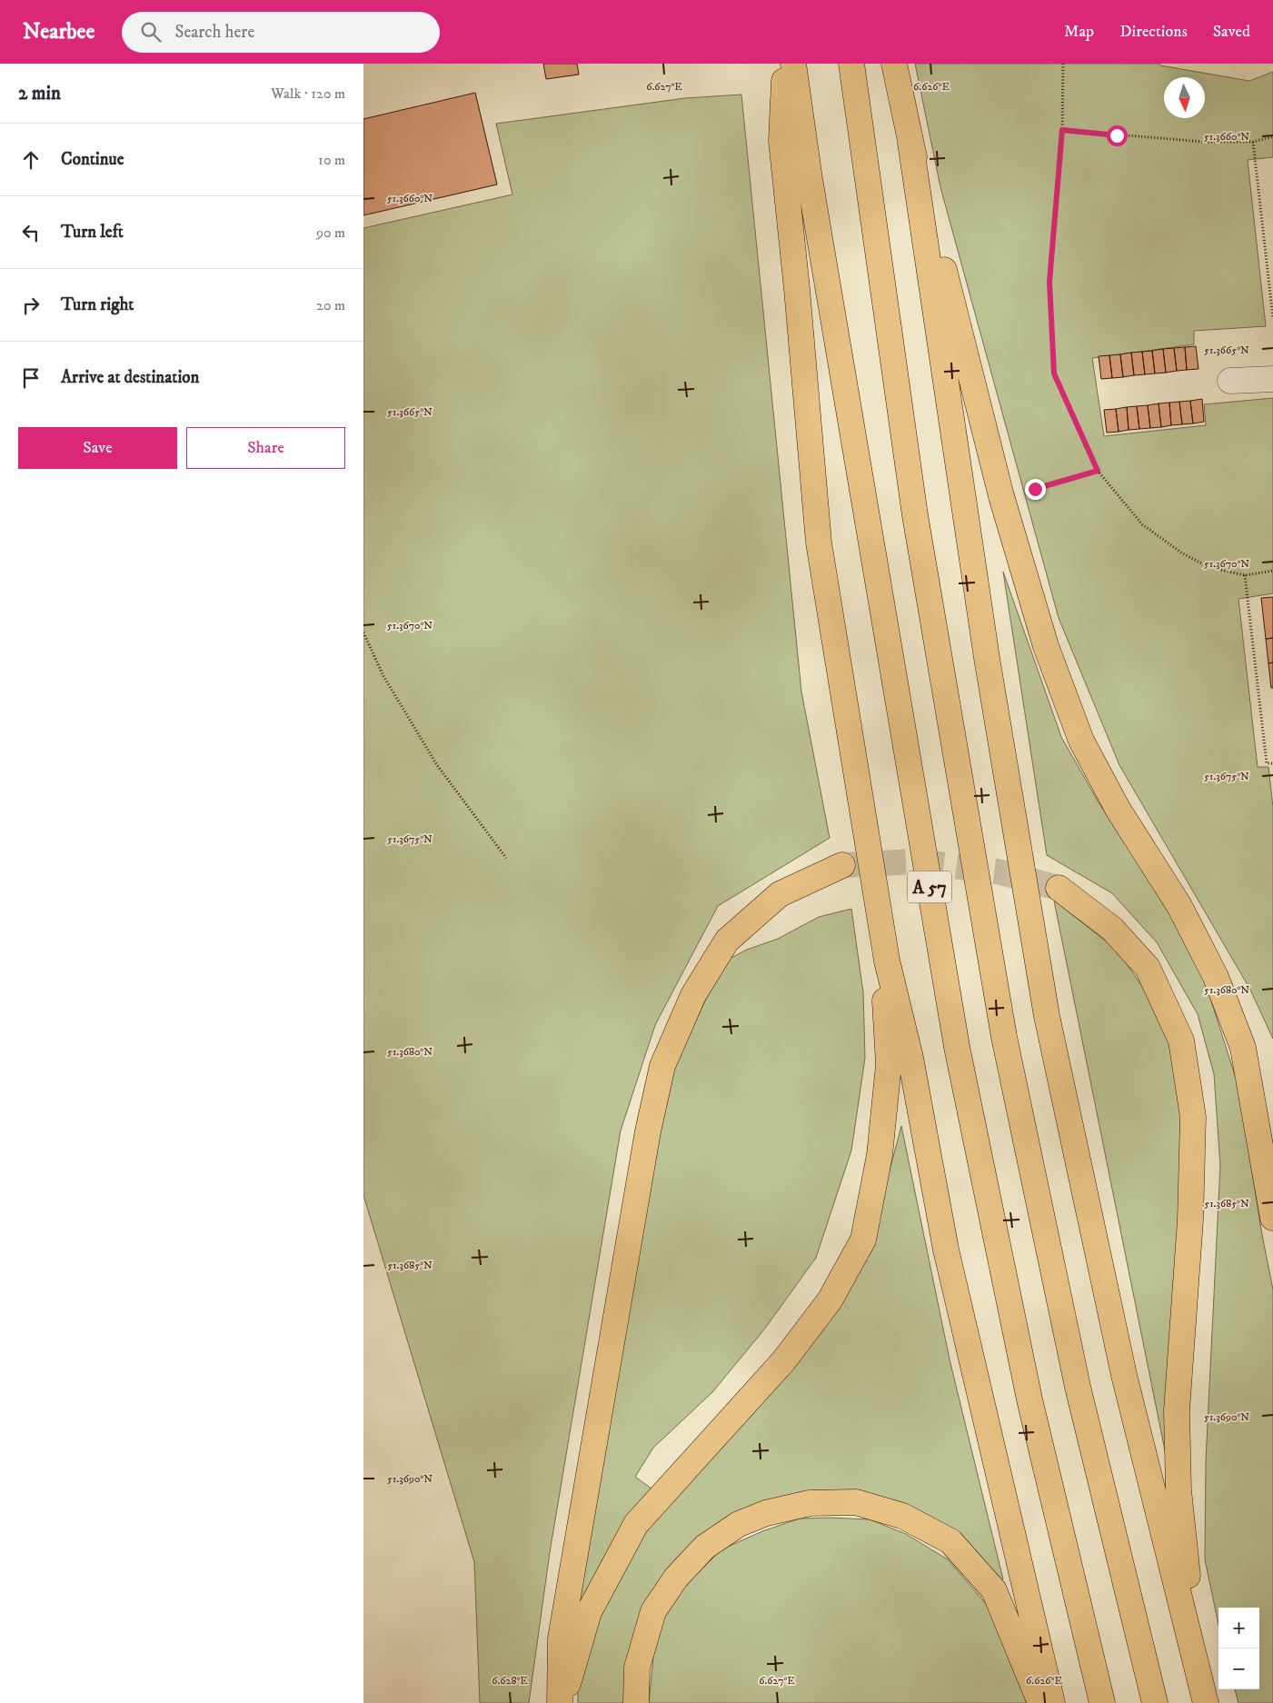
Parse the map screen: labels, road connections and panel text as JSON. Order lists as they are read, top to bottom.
{
  "streets": {
    "highway": ["A 57"]
  },
  "north": "bottom",
  "page": {
    "header": "Nearbee",
    "search": "Search here",
    "nav": ["Map", "Directions", "Saved"],
    "heading": ["2 min", "Walk · 120 m"],
    "list": [
      ["Continue", "10 m"],
      ["Turn left", "90 m"],
      ["Turn right", "20 m"],
      "Arrive at destination"
    ],
    "buttons": ["Save", "Share"],
    "map_buttons": ["+", "−"]
  },
  "coordinates": [
    "6.627°E",
    "6.626°E",
    "51.3660°N",
    "51.3665°N",
    "51.3670°N",
    "51.3675°N",
    "51.3680°N",
    "51.3685°N",
    "51.3690°N",
    "6.628°E"
  ]
}
